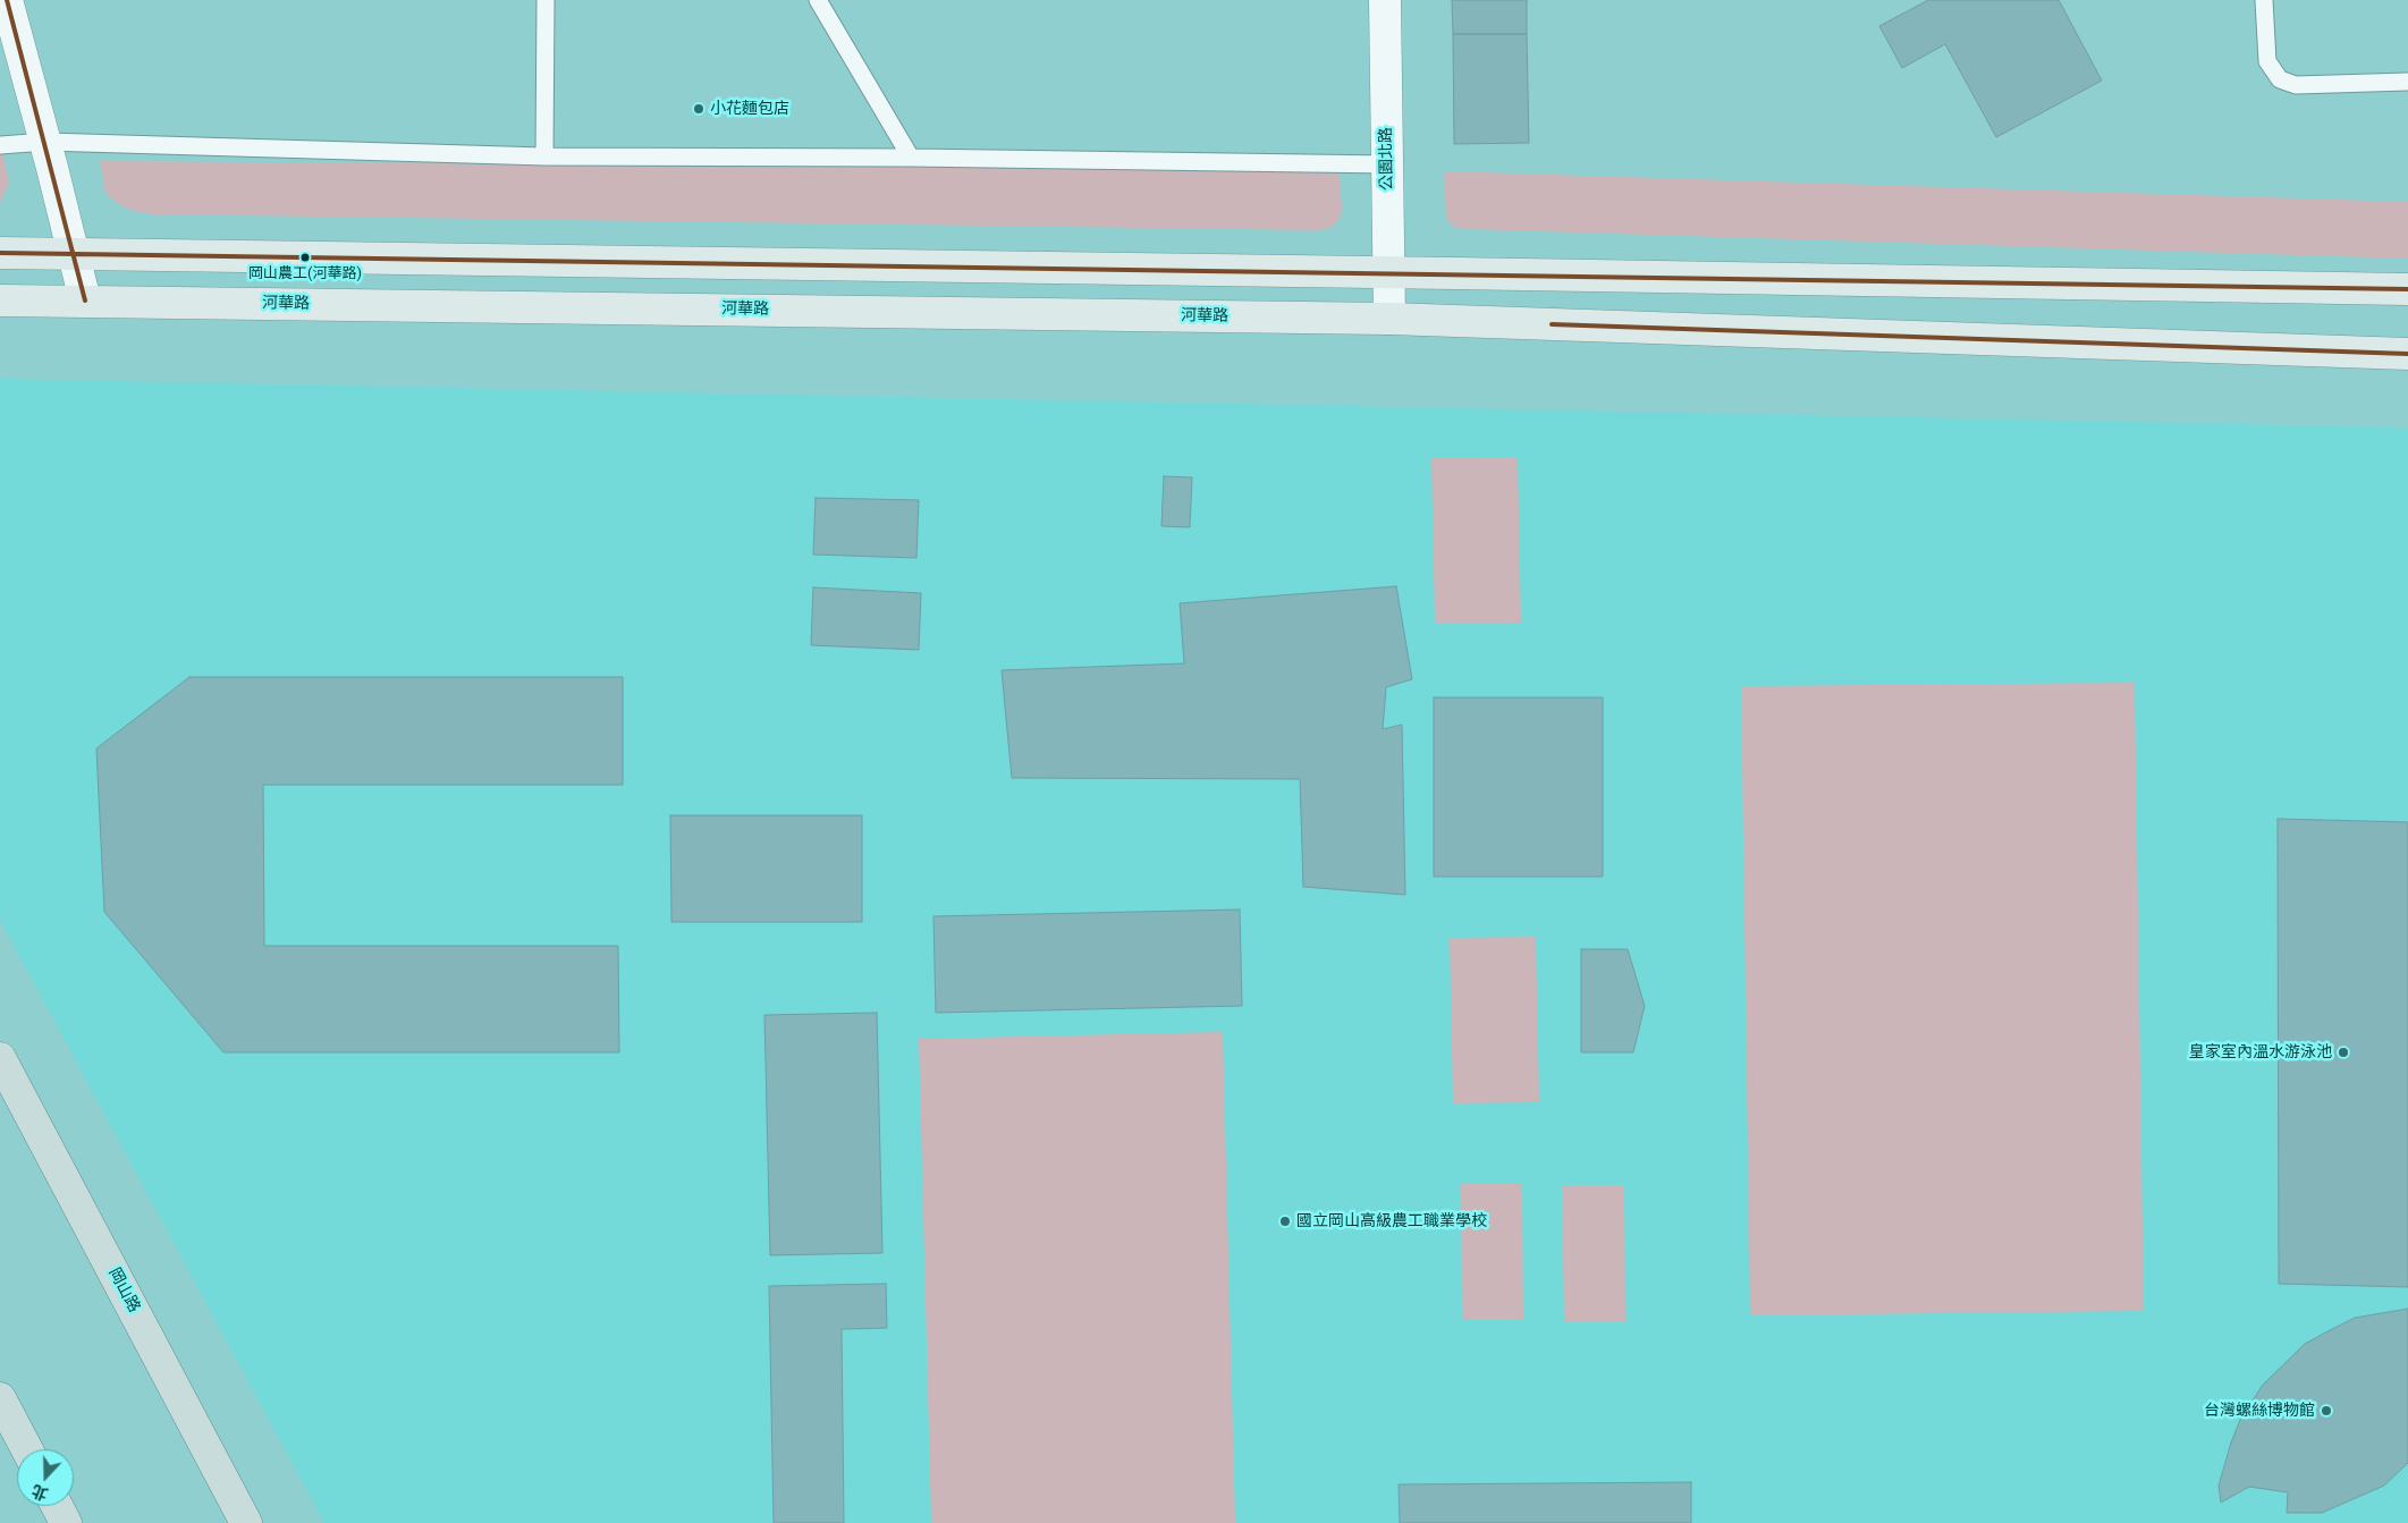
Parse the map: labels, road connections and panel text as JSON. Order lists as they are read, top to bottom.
{
  "streets": {
    "main road": ["岡山路"],
    "street": ["公園北路", "河華路"]
  },
  "crossings": [
    ["公園北路", "河華路"]
  ],
  "places": [
    "小花麵包店",
    "岡山農工(河華路)",
    "皇家室內溫水游泳池",
    "國立岡山高級農工職業學校",
    "台灣螺絲博物館"
  ],
  "north": "bottom"
}
